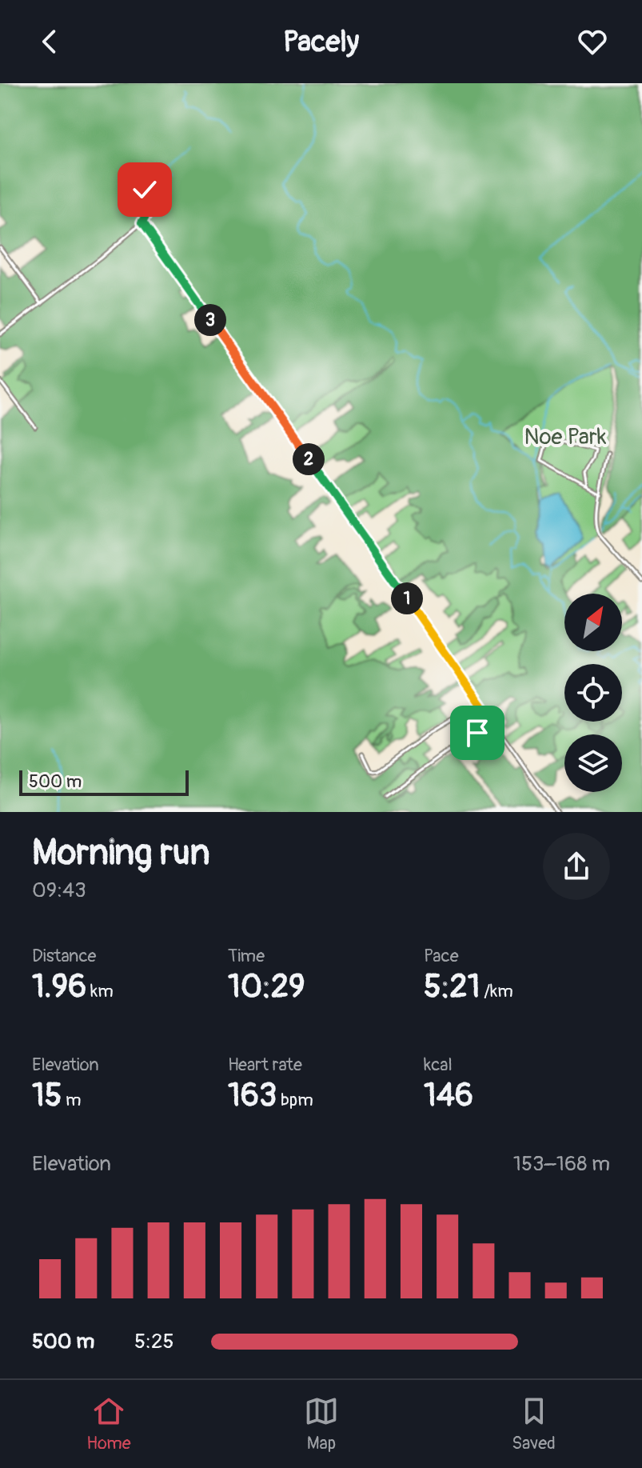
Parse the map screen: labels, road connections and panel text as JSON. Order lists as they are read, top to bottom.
{
  "parks": ["Noe Park"],
  "scale_bar": "500 m",
  "north": "top right",
  "page": {
    "header": "Pacely",
    "pins": ["3", "2", "1"],
    "scale": "500 m",
    "heading": ["Morning run", "09:43"],
    "stats": [
      ["Distance", "1.96 km"],
      ["Time", "10:29"],
      ["Pace", "5:21 /km"],
      ["Elevation", "15 m"],
      ["Heart rate", "163 bpm"],
      ["kcal", "146"]
    ],
    "chart": ["Elevation", "153–168 m"],
    "list": [
      {
        "name": "500 m",
        "note": "5:25"
      }
    ],
    "tabs": ["Home", "Map", "Saved"]
  }
}
